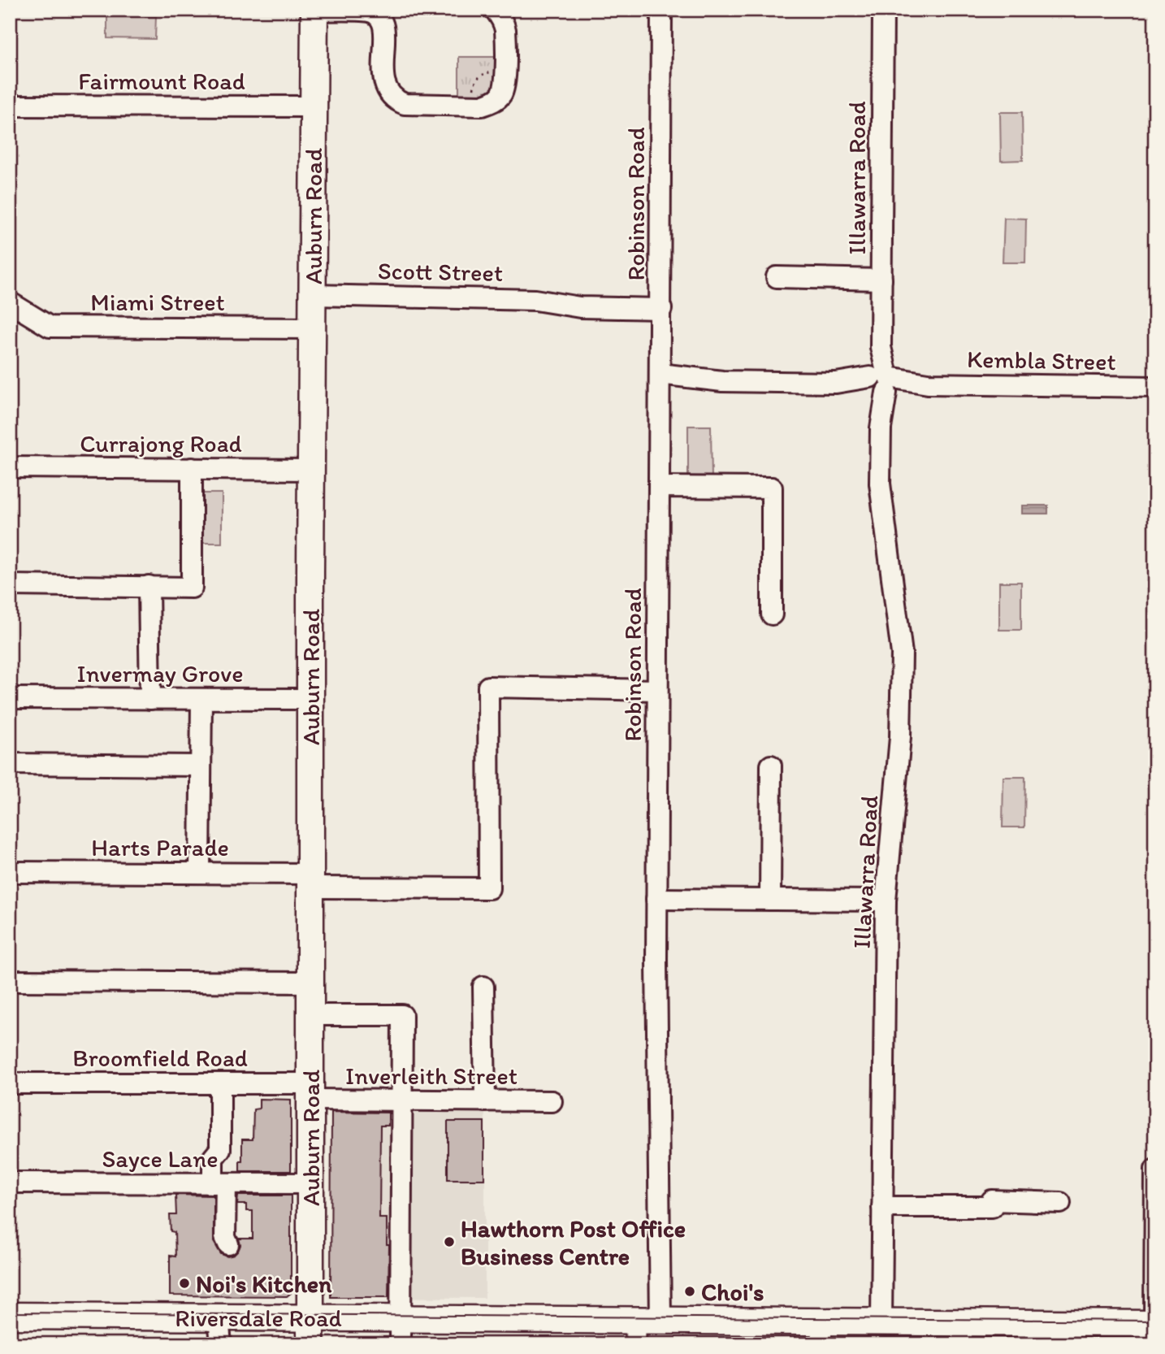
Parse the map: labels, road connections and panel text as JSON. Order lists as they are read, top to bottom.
{
  "streets": {
    "main road": ["Auburn Road", "Riversdale Road"],
    "street": [
      "Fairmount Road",
      "Illawarra Road",
      "Robinson Road",
      "Scott Street",
      "Miami Street",
      "Kembla Street",
      "Currajong Road",
      "Invermay Grove",
      "Harts Parade",
      "Broomfield Road",
      "Inverleith Street",
      "Sayce Lane"
    ]
  },
  "crossings": [
    ["Fairmount Road", "Auburn Road"],
    ["Illawarra Road", "Kembla Street"],
    ["Illawarra Road", "Riversdale Road"],
    ["Robinson Road", "Scott Street"],
    ["Robinson Road", "Kembla Street"],
    ["Robinson Road", "Harts Parade"],
    ["Robinson Road", "Riversdale Road"],
    ["Auburn Road", "Scott Street"],
    ["Auburn Road", "Miami Street"],
    ["Auburn Road", "Currajong Road"],
    ["Auburn Road", "Invermay Grove"],
    ["Auburn Road", "Harts Parade"],
    ["Auburn Road", "Broomfield Road"],
    ["Auburn Road", "Inverleith Street"],
    ["Auburn Road", "Sayce Lane"],
    ["Auburn Road", "Riversdale Road"],
    ["Broomfield Road", "Inverleith Street"]
  ],
  "places": ["Hawthorn Post Office Business Centre", "Noi's Kitchen", "Choi's"]
}
